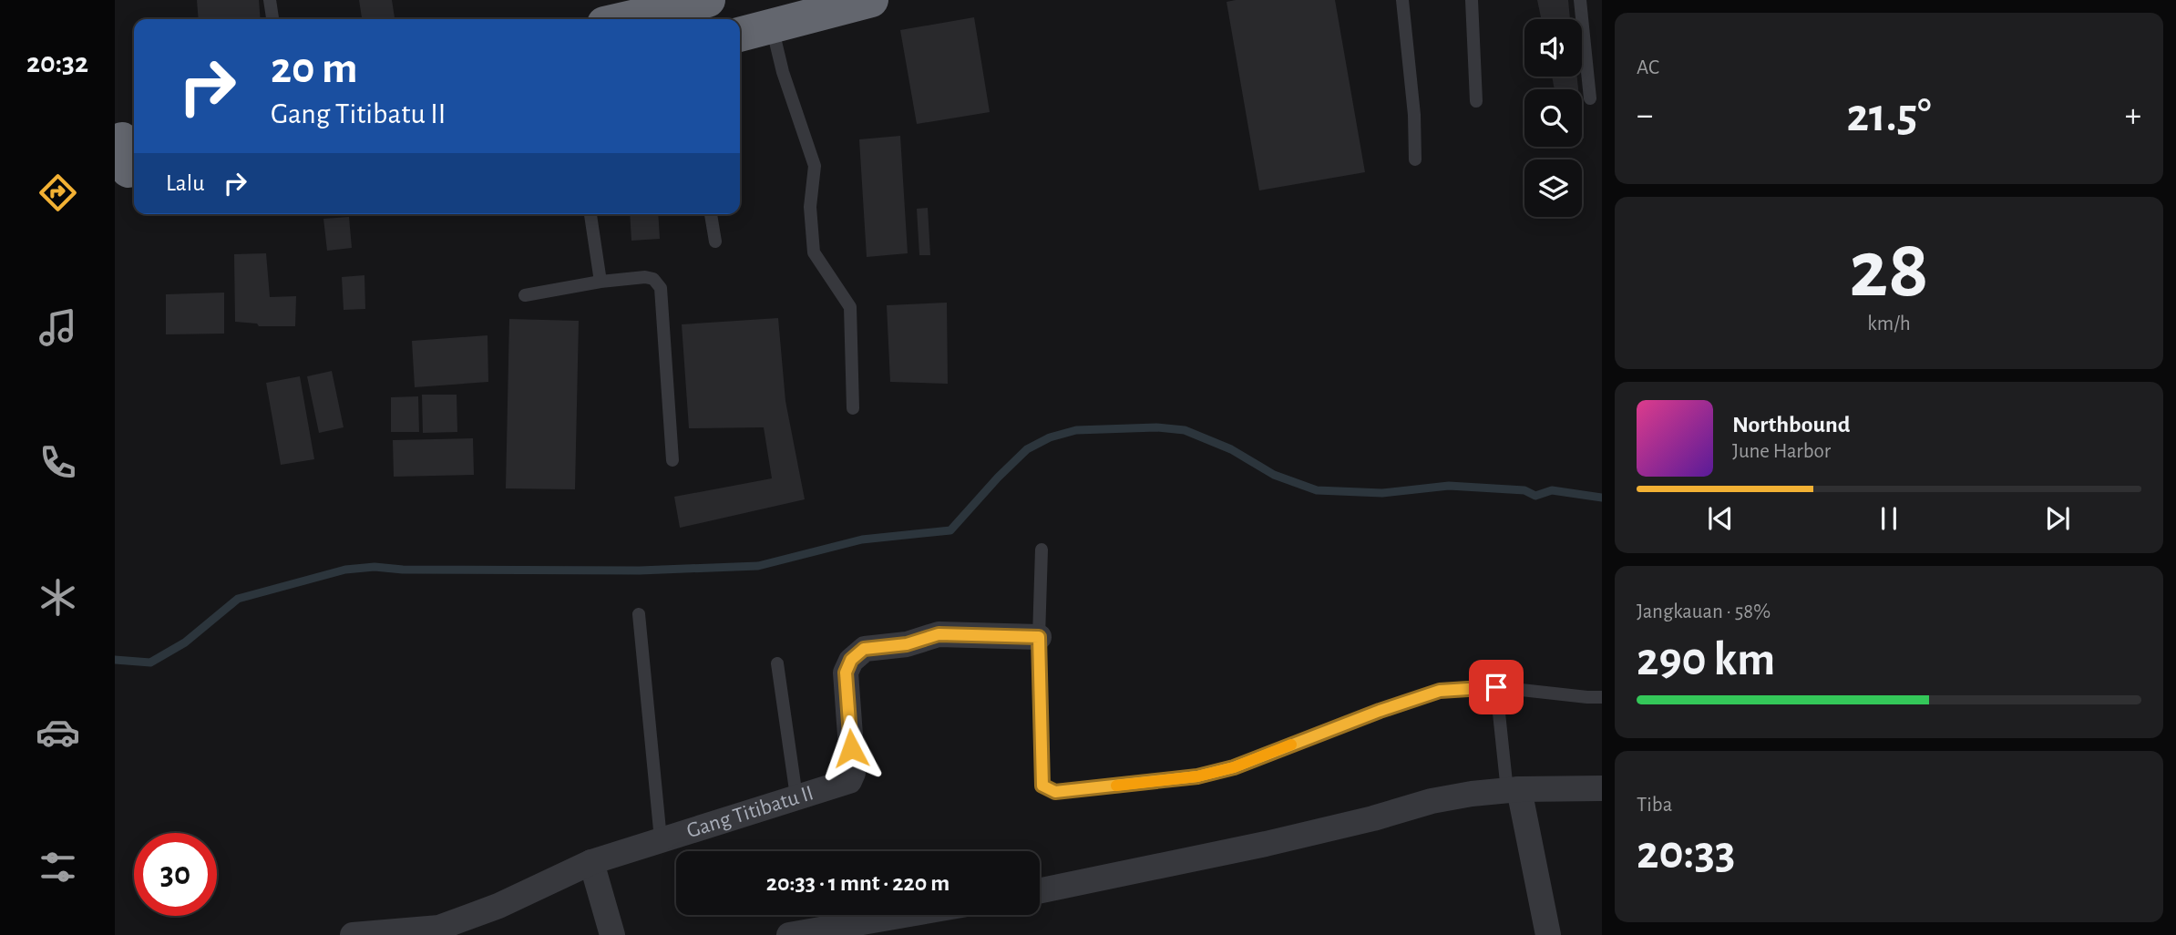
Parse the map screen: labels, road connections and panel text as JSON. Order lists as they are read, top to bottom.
{
  "streets": {
    "street": ["Gang Titibatu II"]
  },
  "page": {
    "tabs": "20:32",
    "tile": [
      "AC",
      ["28", "km/h"],
      ["Jangkauan · 58%", "290 km"],
      ["Tiba", "20:33"]
    ],
    "turn": ["20 m", "Gang Titibatu II"],
    "heat": ["−", "21.5°", "+"],
    "then": "Lalu",
    "song": ["Northbound", "June Harbor"],
    "limit": "30",
    "trip": "20:33 · 1 mnt · 220 m"
  }
}
